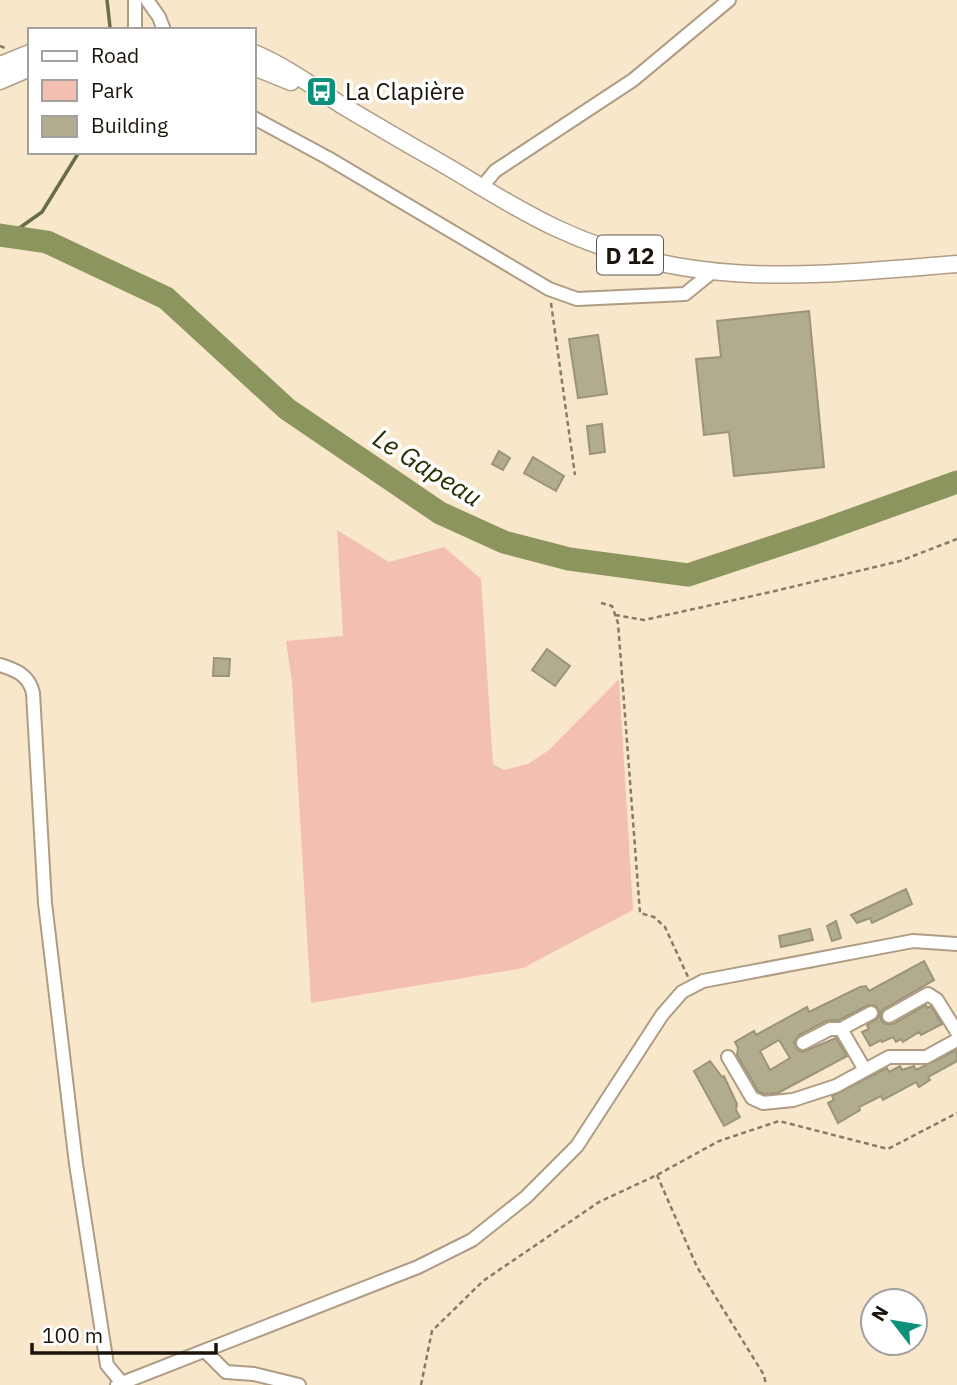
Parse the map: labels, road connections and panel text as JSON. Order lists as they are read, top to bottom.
{
  "streets": {
    "main road": ["D 12"]
  },
  "water": ["Le Gapeau"],
  "places": {
    "bus stop": ["La Clapière"]
  },
  "legend": ["Road", "Park", "Building"],
  "scale_bar": "100 m",
  "north": "top left"
}
